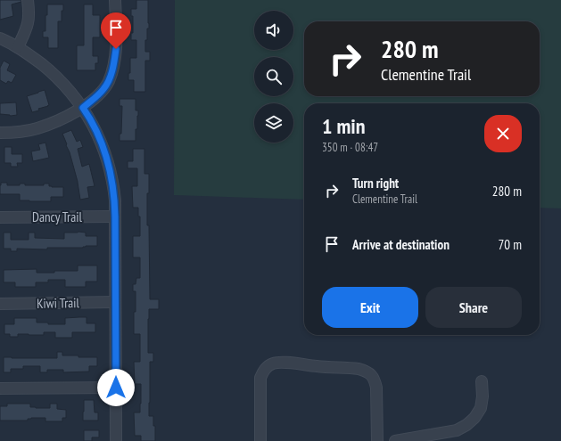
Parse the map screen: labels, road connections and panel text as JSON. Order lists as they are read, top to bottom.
{
  "streets": {
    "street": ["Dancy Trail", "Kiwi Trail"]
  },
  "page": {
    "turn": ["280 m", "Clementine Trail"],
    "heading": ["1 min", "350 m · 08:47"],
    "list": [
      {
        "name": "Turn right",
        "note": "Clementine Trail",
        "value": "280 m"
      },
      {
        "name": "Arrive at destination",
        "value": "70 m"
      }
    ],
    "buttons": ["Exit", "Share"]
  }
}
